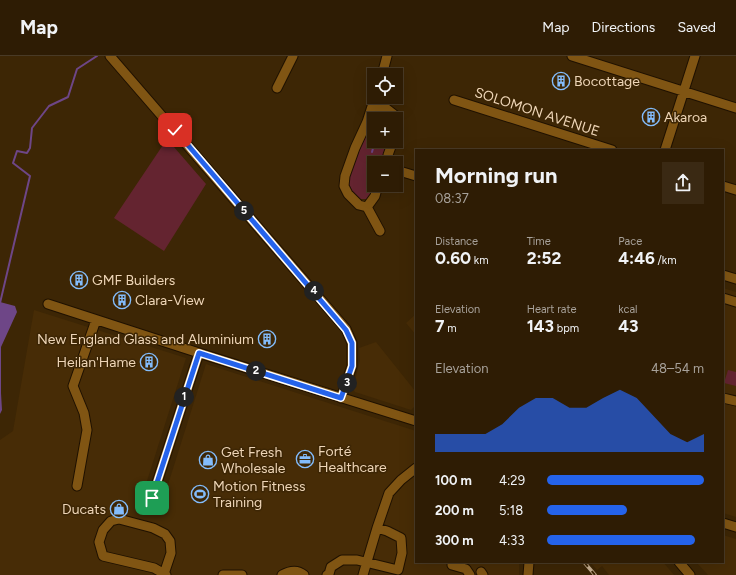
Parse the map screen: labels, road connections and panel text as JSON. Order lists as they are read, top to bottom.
{
  "streets": {
    "street": ["SOLOMON AVENUE"]
  },
  "places": {
    "building": [
      "Bocottage",
      "Akaroa",
      "GMF Builders",
      "Clara-View",
      "New England Glass and Aluminium",
      "Heilan'Hame"
    ],
    "office": ["Forté Healthcare"],
    "shop": ["Get Fresh Wholesale", "Ducats"],
    "sports": ["Motion Fitness Training"]
  },
  "page": {
    "header": "Map",
    "nav": ["Map", "Directions", "Saved"],
    "map_buttons": ["+", "−"],
    "heading": ["Morning run", "08:37"],
    "pins": [
      "5",
      "4",
      "2",
      "3",
      "1"
    ],
    "stats": [
      ["Distance", "0.60 km"],
      ["Time", "2:52"],
      ["Pace", "4:46 /km"],
      ["Elevation", "7 m"],
      ["Heart rate", "143 bpm"],
      ["kcal", "43"]
    ],
    "chart": ["Elevation", "48–54 m"],
    "list": [
      {
        "name": "100 m",
        "note": "4:29"
      },
      {
        "name": "200 m",
        "note": "5:18"
      },
      {
        "name": "300 m",
        "note": "4:33"
      }
    ]
  }
}
